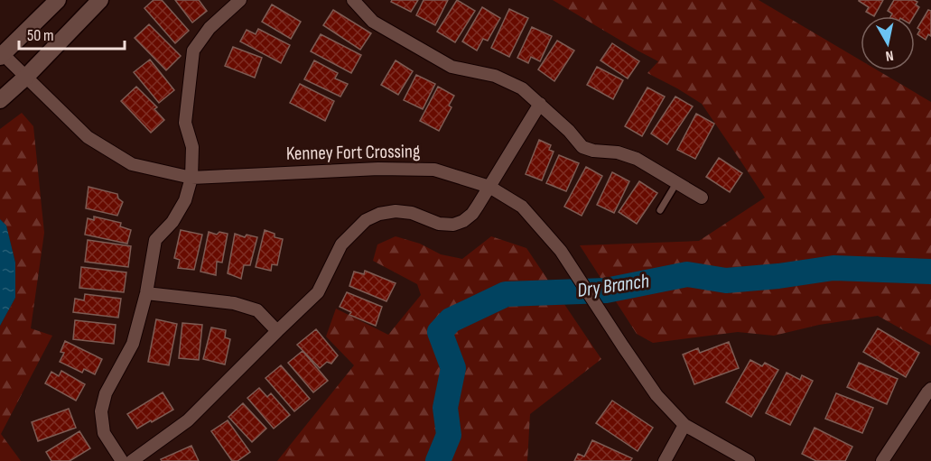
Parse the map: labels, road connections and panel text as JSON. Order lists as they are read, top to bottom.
{
  "streets": {
    "street": ["Kenney Fort Crossing"]
  },
  "water": ["Dry Branch"],
  "scale_bar": "50 m",
  "north": "bottom"
}
